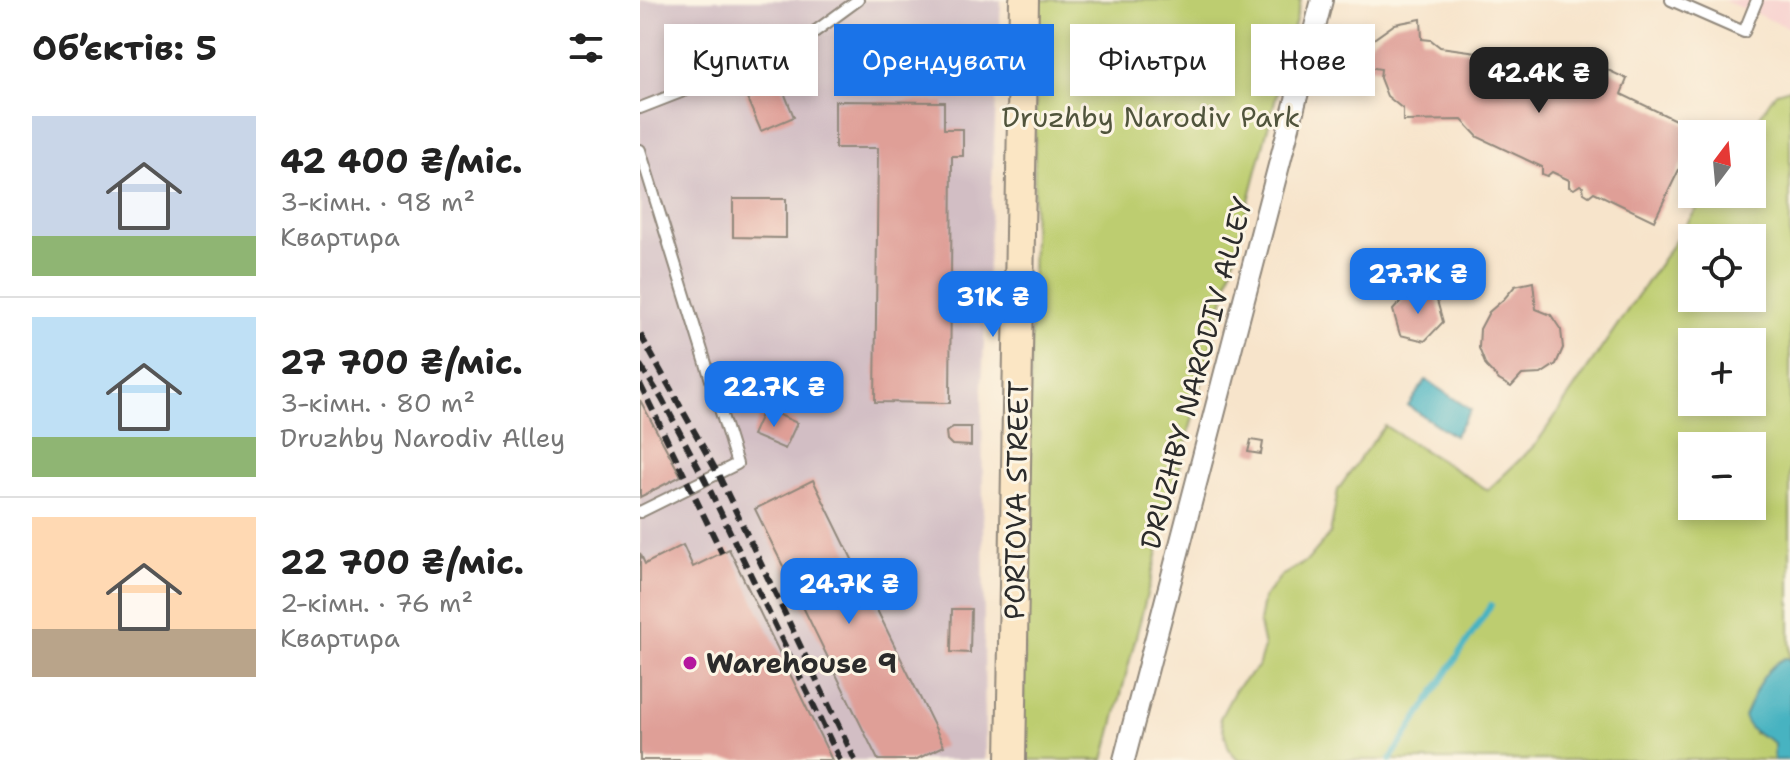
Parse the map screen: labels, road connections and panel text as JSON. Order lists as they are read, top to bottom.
{
  "streets": {
    "street": ["DRUZHBY NARODIV ALLEY", "PORTOVA STREET"]
  },
  "parks": ["Druzhby Narodiv Park"],
  "places": ["Warehouse 9"],
  "north": "top",
  "page": {
    "heading": "Об’єктів: 5",
    "chip": [
      "Купити",
      "Орендувати",
      "Фільтри",
      "Нове"
    ],
    "price": [
      "42.4K ₴",
      "27.7K ₴",
      "31K ₴",
      "22.7K ₴",
      "24.7K ₴"
    ],
    "list": [
      {
        "name": "42 400 ₴/міс.",
        "note": "3-кімн. · 98 m² · Квартира"
      },
      {
        "name": "27 700 ₴/міс.",
        "note": "3-кімн. · 80 m² · Druzhby Narodiv Alley"
      },
      {
        "name": "22 700 ₴/міс.",
        "note": "2-кімн. · 76 m² · Квартира"
      }
    ],
    "map_buttons": ["+", "−"]
  }
}
